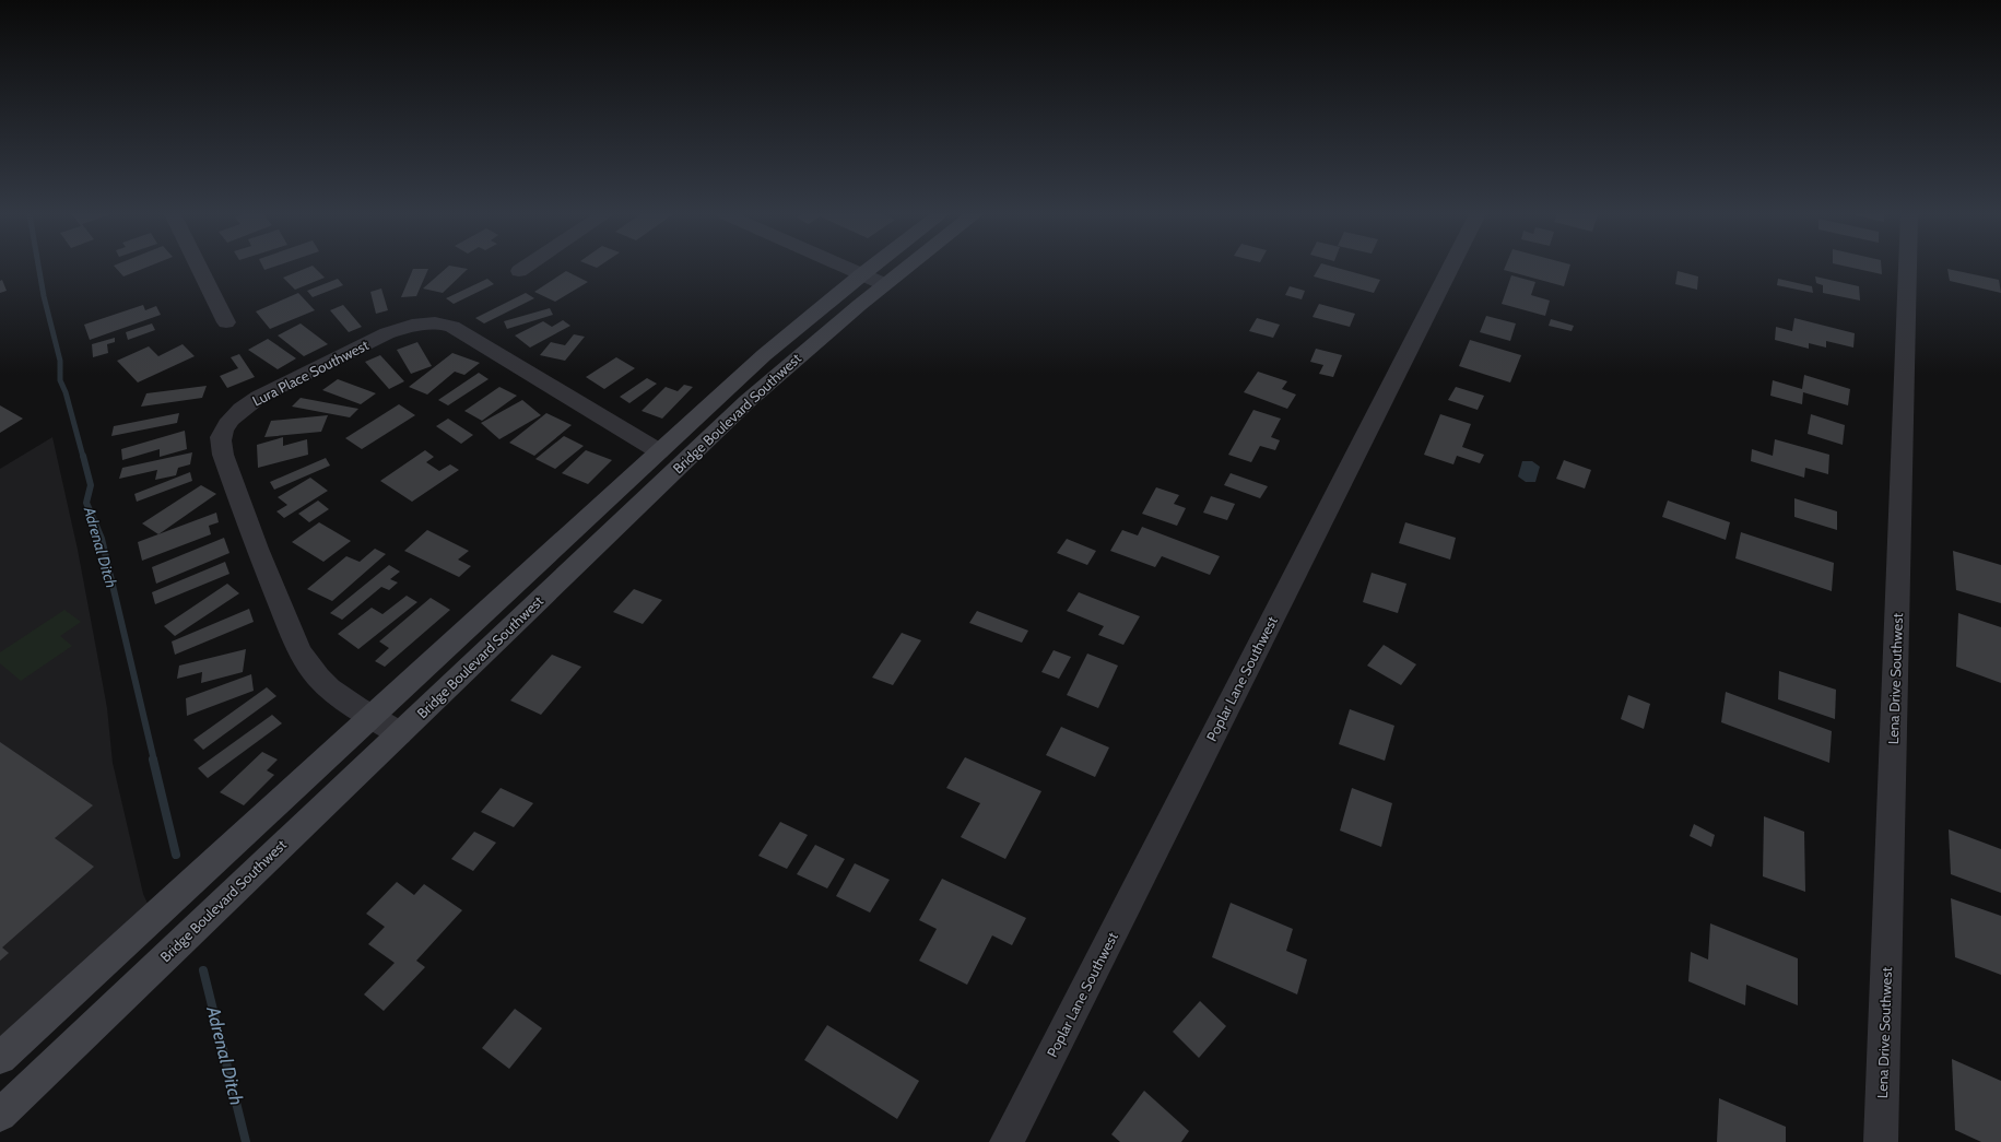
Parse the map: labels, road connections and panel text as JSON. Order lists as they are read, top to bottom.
{
  "streets": {
    "main road": ["Bridge Boulevard Southwest"],
    "street": ["Lura Place Southwest", "Poplar Lane Southwest", "Lena Drive Southwest"]
  },
  "crossings": [
    ["Lura Place Southwest", "Bridge Boulevard Southwest"]
  ],
  "water": ["Adrenal Ditch"]
}
